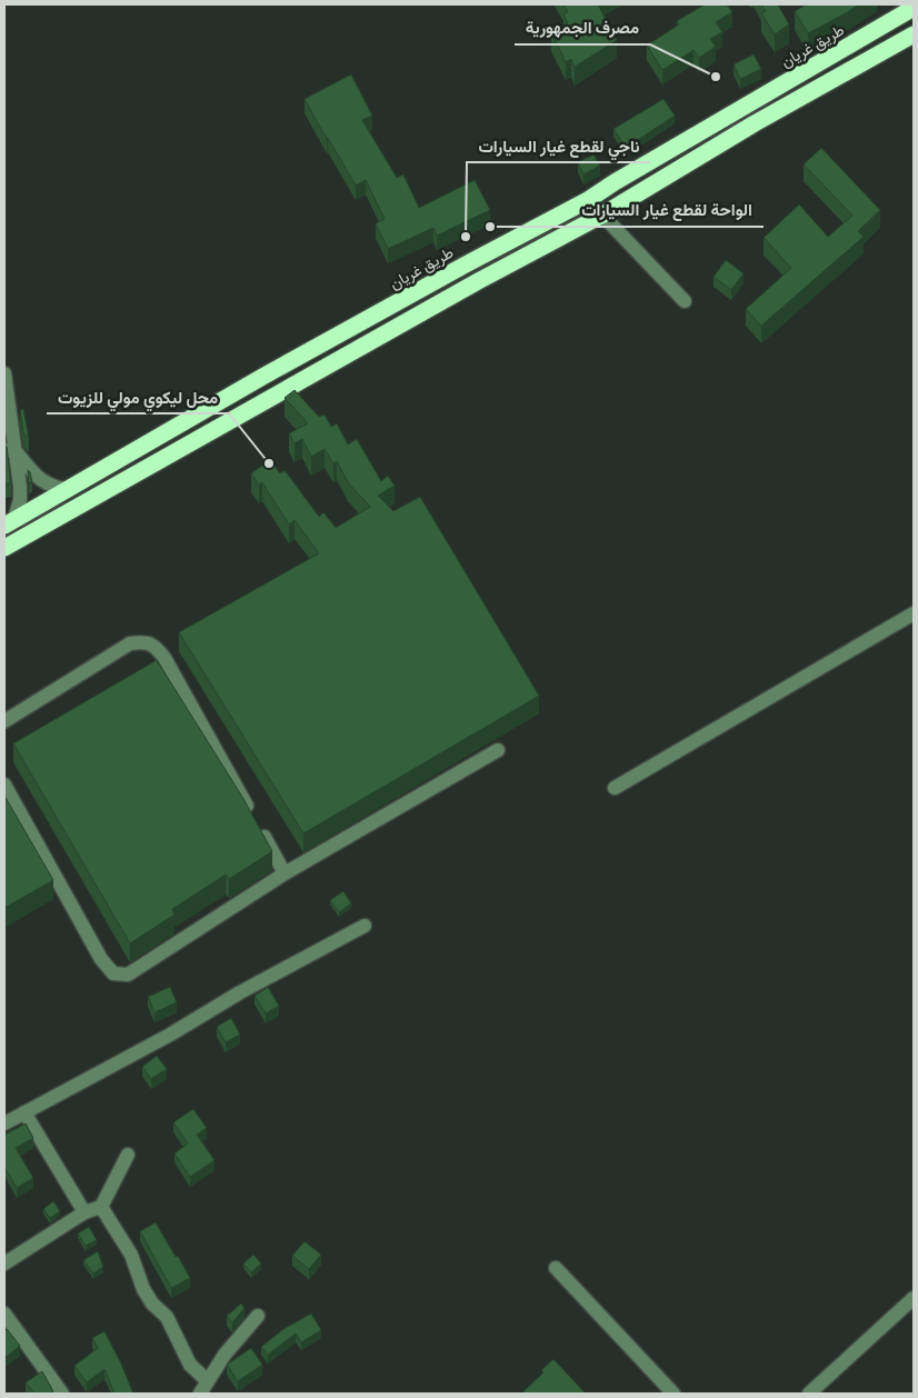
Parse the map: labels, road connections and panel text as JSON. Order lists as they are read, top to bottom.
{
  "streets": {
    "highway": ["طريق غريان"]
  },
  "places": [
    "مصرف الجمهورية",
    "الواحة لقطع غيار السيارات",
    "ناجي لقطع غيار السيارات",
    "محل ليكوي مولي للزيوت"
  ]
}
